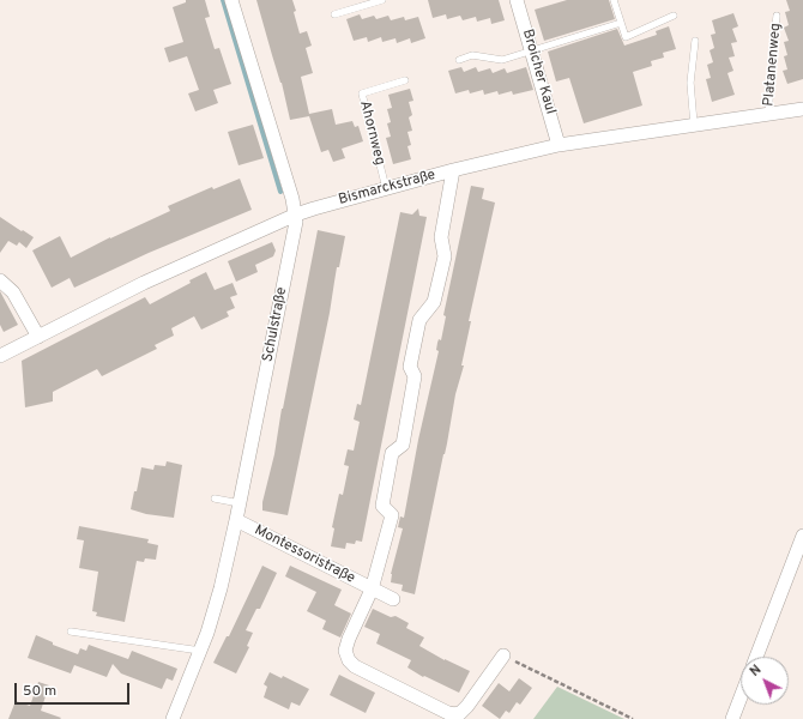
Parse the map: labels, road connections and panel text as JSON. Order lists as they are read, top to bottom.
{
  "streets": {
    "street": [
      "Broicher Kaul",
      "Bismarckstraße",
      "Schulstraße",
      "Montessoristraße"
    ],
    "lane": ["Platanenweg", "Ahornweg"]
  },
  "crossings": [
    ["Platanenweg", "Bismarckstraße"],
    ["Broicher Kaul", "Bismarckstraße"],
    ["Ahornweg", "Bismarckstraße"],
    ["Bismarckstraße", "Schulstraße"],
    ["Schulstraße", "Montessoristraße"]
  ],
  "scale_bar": "50 m",
  "north": "top left"
}
